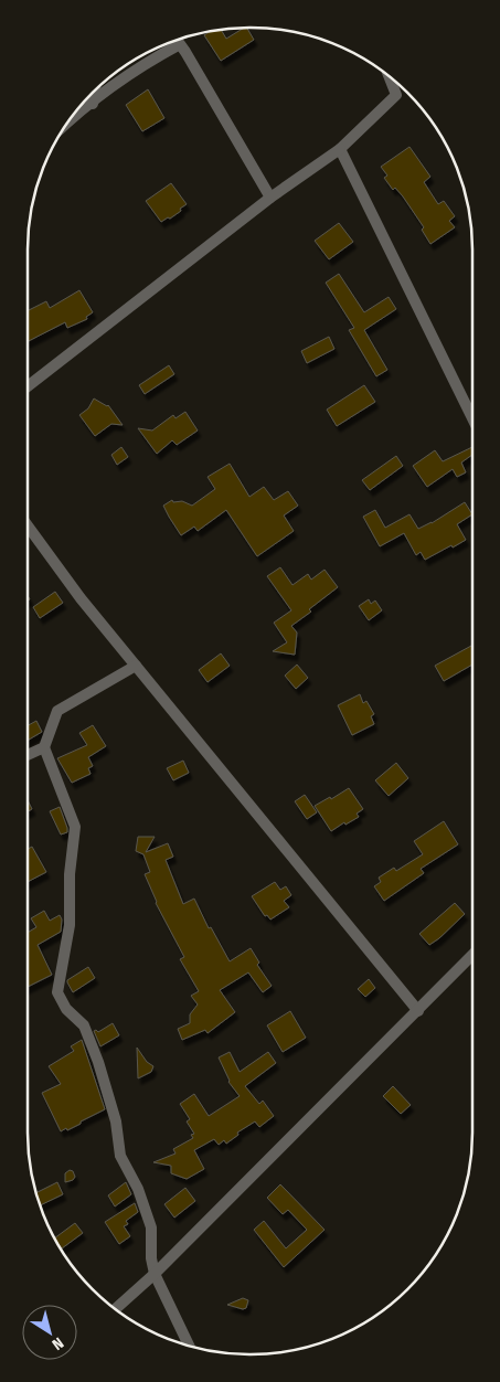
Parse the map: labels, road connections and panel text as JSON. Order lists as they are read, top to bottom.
{
  "north": "bottom right"
}
